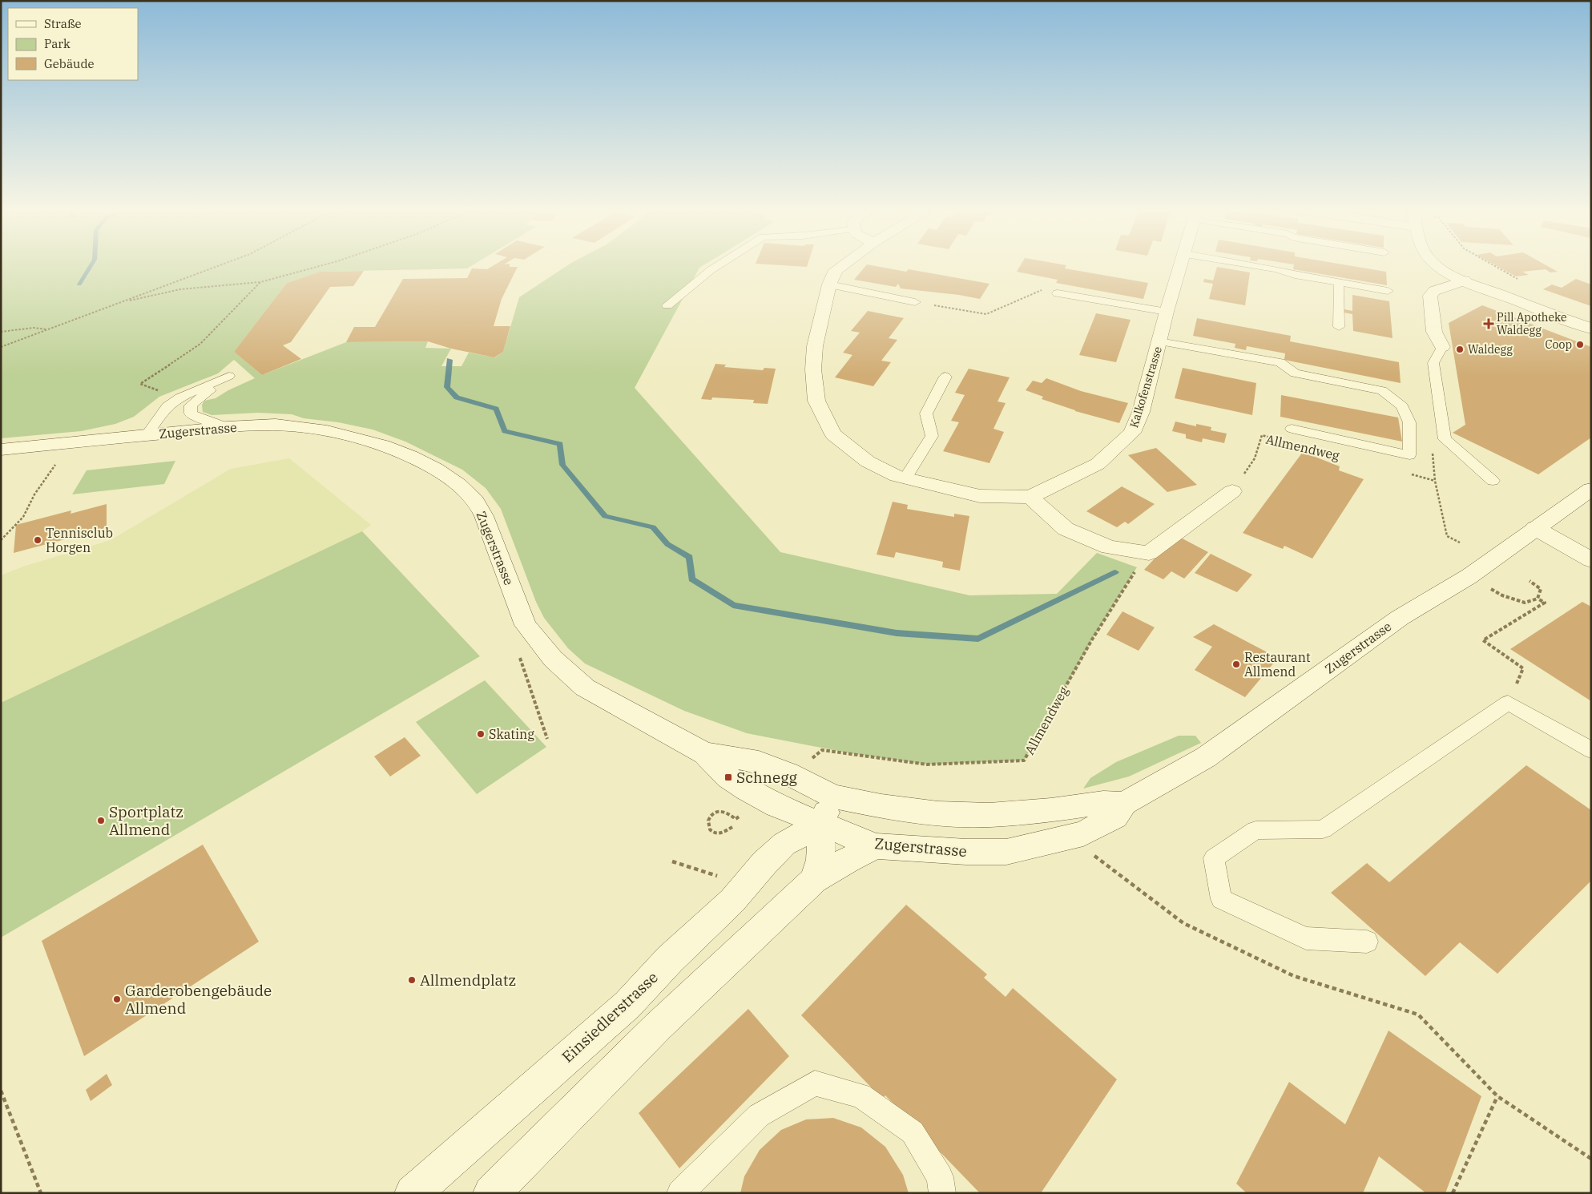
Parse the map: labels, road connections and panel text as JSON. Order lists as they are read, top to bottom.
{
  "streets": {
    "main road": ["Kalkofenstrasse", "Zugerstrasse", "Einsiedlerstrasse"],
    "path": ["Allmendweg"]
  },
  "crossings": [
    ["Zugerstrasse", "Einsiedlerstrasse"]
  ],
  "places": {
    "health": ["Pill Apotheke Waldegg"],
    "other": [
      "Coop",
      "Waldegg",
      "Tennisclub Horgen",
      "Restaurant Allmend",
      "Skating",
      "Sportplatz Allmend",
      "Allmendplatz",
      "Garderobengebäude Allmend"
    ],
    "transit": ["Schnegg"]
  },
  "legend": ["Straße", "Park", "Gebäude"]
}
